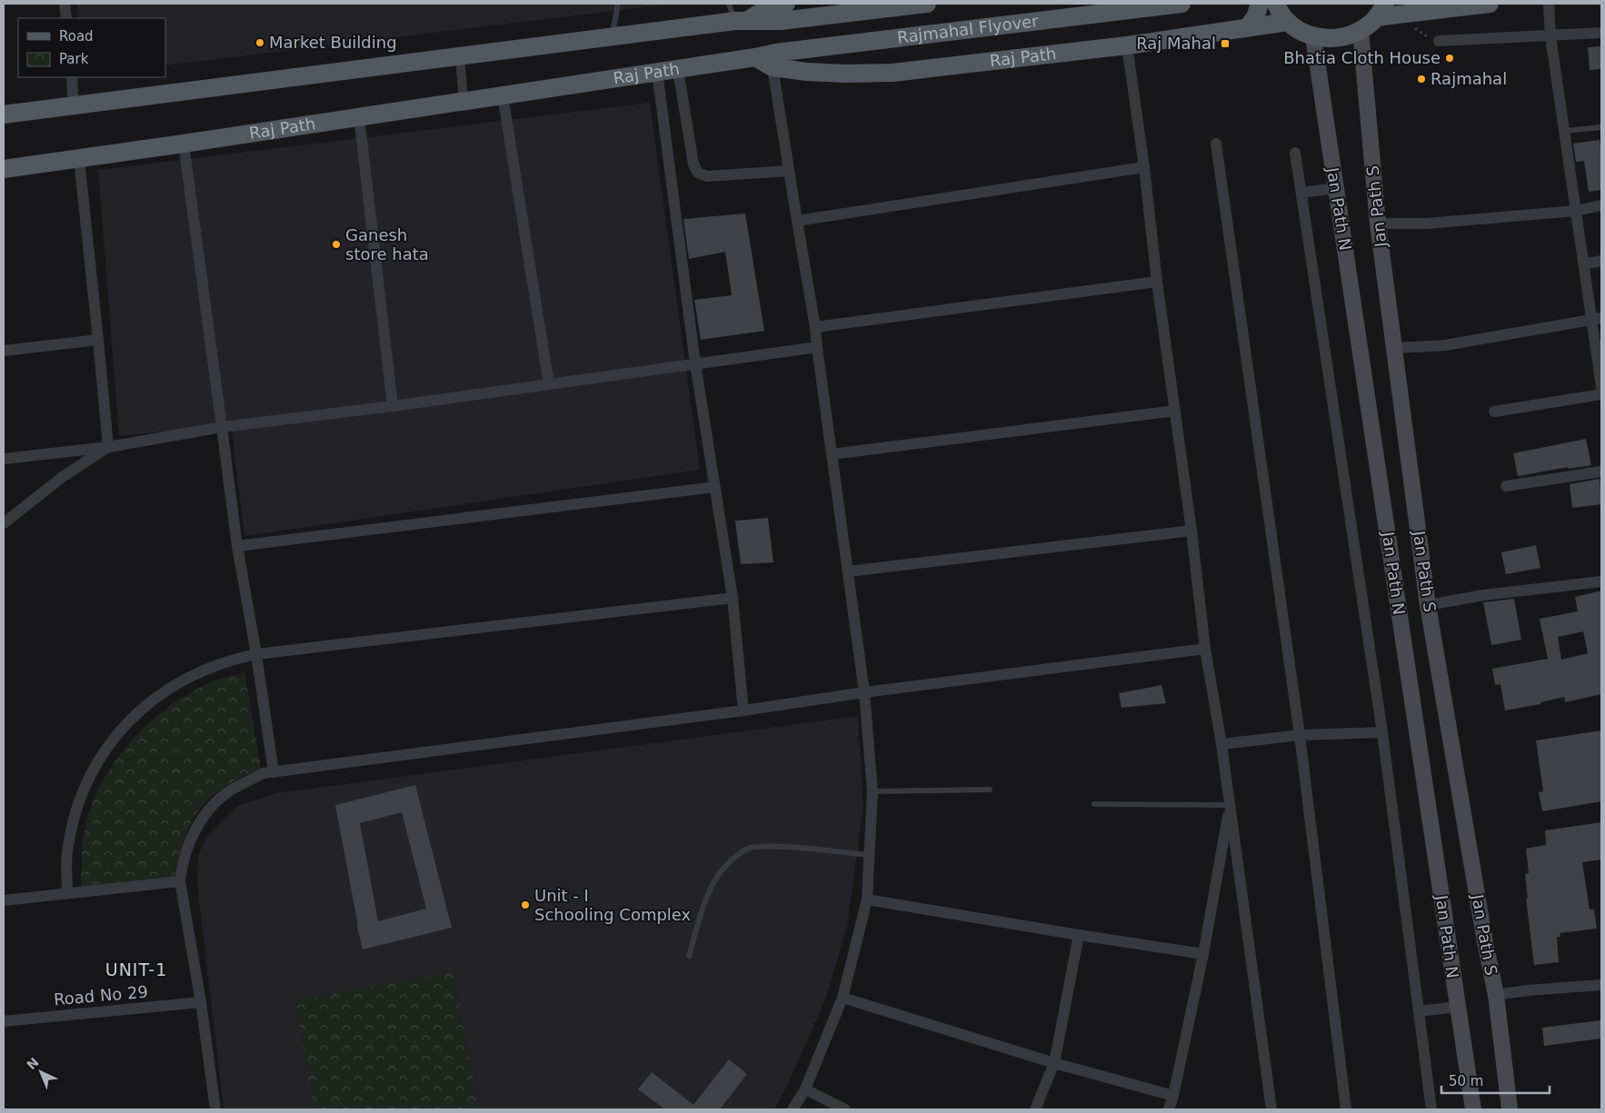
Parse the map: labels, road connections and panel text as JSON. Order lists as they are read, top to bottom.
{
  "streets": {
    "main road": [
      "Rajmahal Flyover",
      "Raj Path",
      "Jan Path S",
      "Jan Path N"
    ],
    "street": ["Road No 29"]
  },
  "crossings": [
    ["Rajmahal Flyover", "Raj Path"]
  ],
  "districts": ["UNIT-1"],
  "places": {
    "other": [
      "Market Building",
      "Bhatia Cloth House",
      "Rajmahal",
      "Ganesh store hata",
      "Unit - I Schooling Complex"
    ],
    "transit": ["Raj Mahal"]
  },
  "legend": ["Road", "Park"],
  "scale_bar": "50 m",
  "north": "top left"
}
